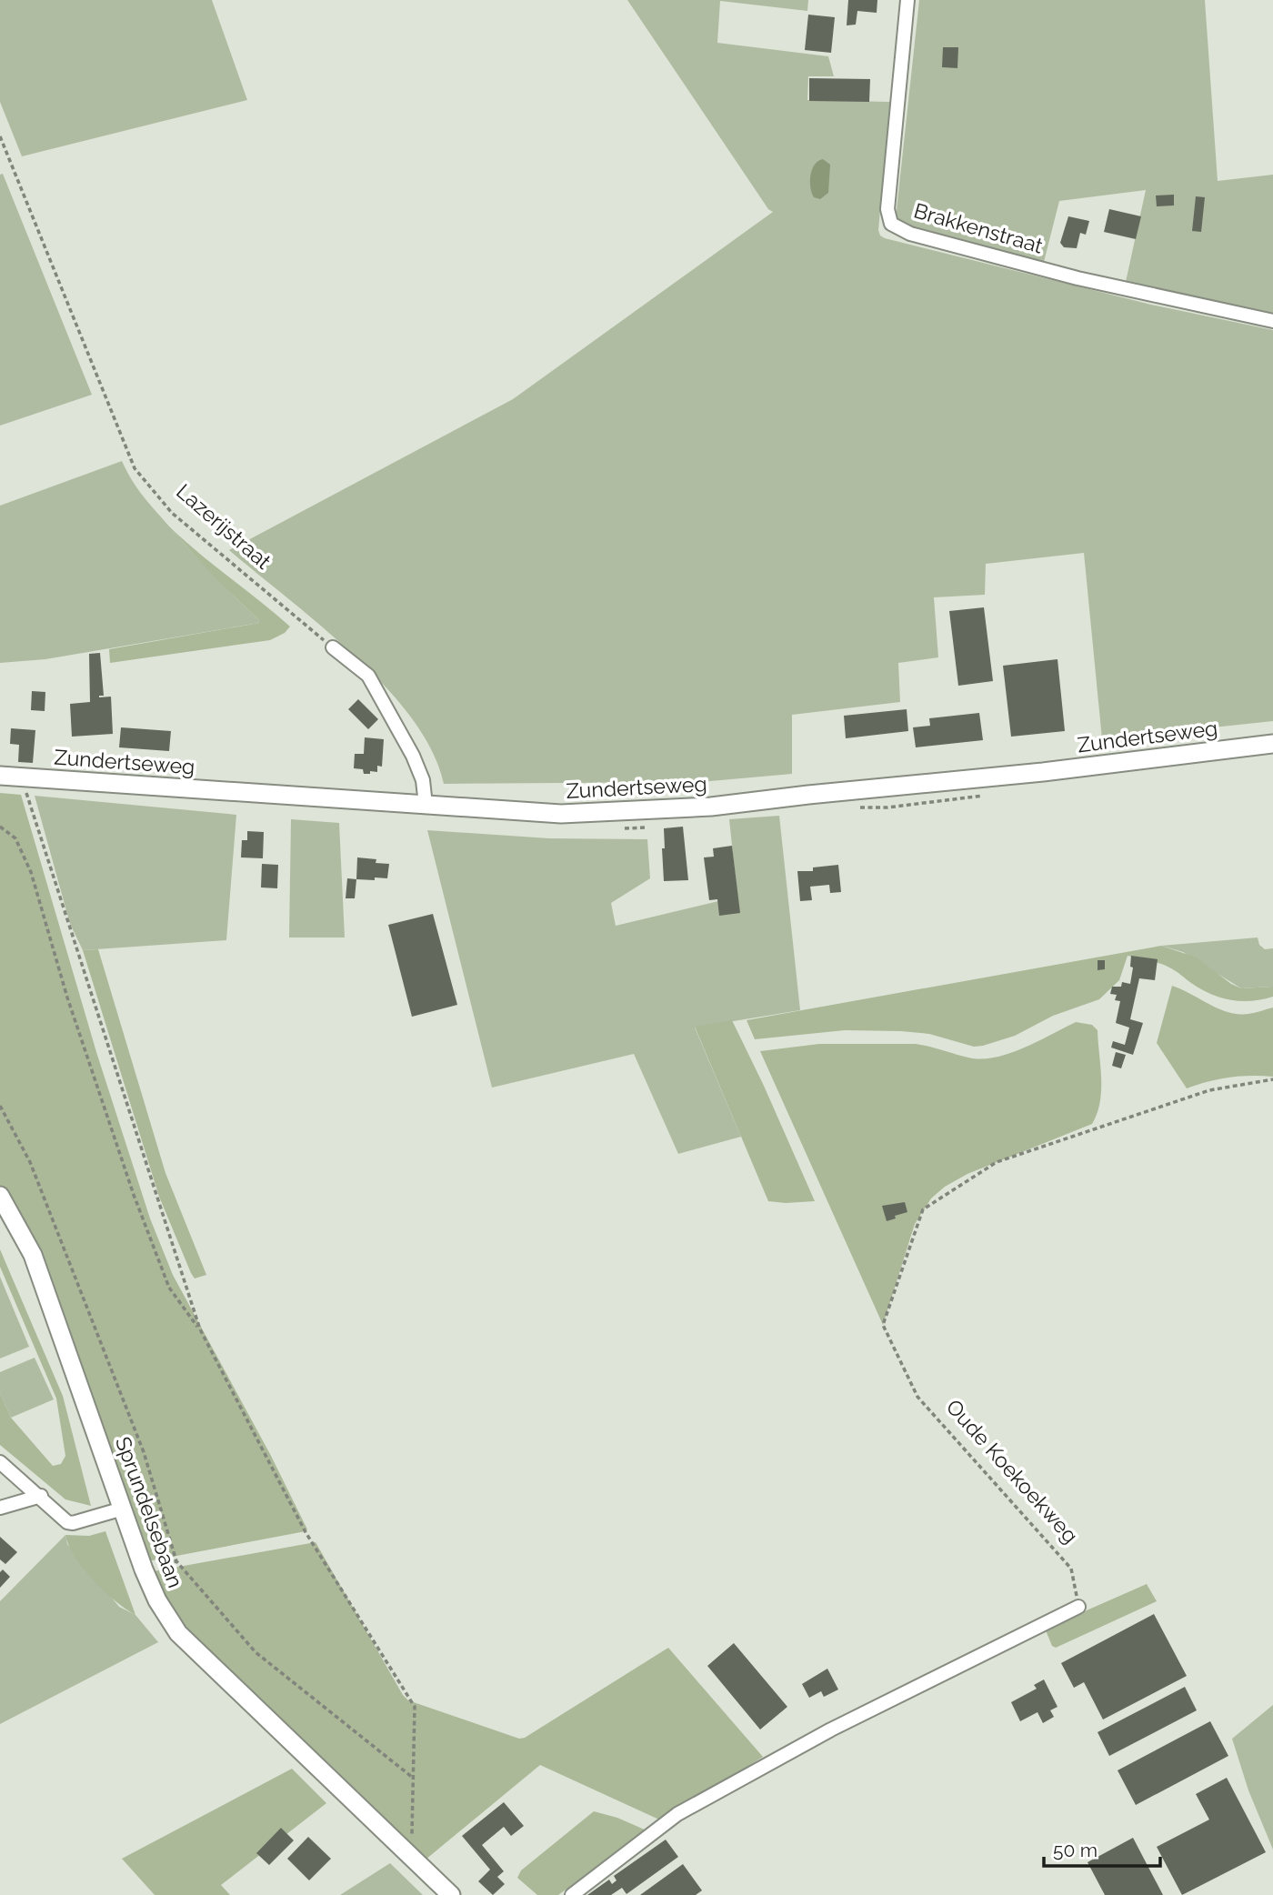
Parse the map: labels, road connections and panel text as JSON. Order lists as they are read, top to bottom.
{
  "streets": {
    "street": ["Brakkenstraat", "Zundertseweg", "Sprundelsebaan"],
    "path": ["Lazerijstraat", "Oude Koekoekweg"]
  },
  "scale_bar": "50 m"
}
